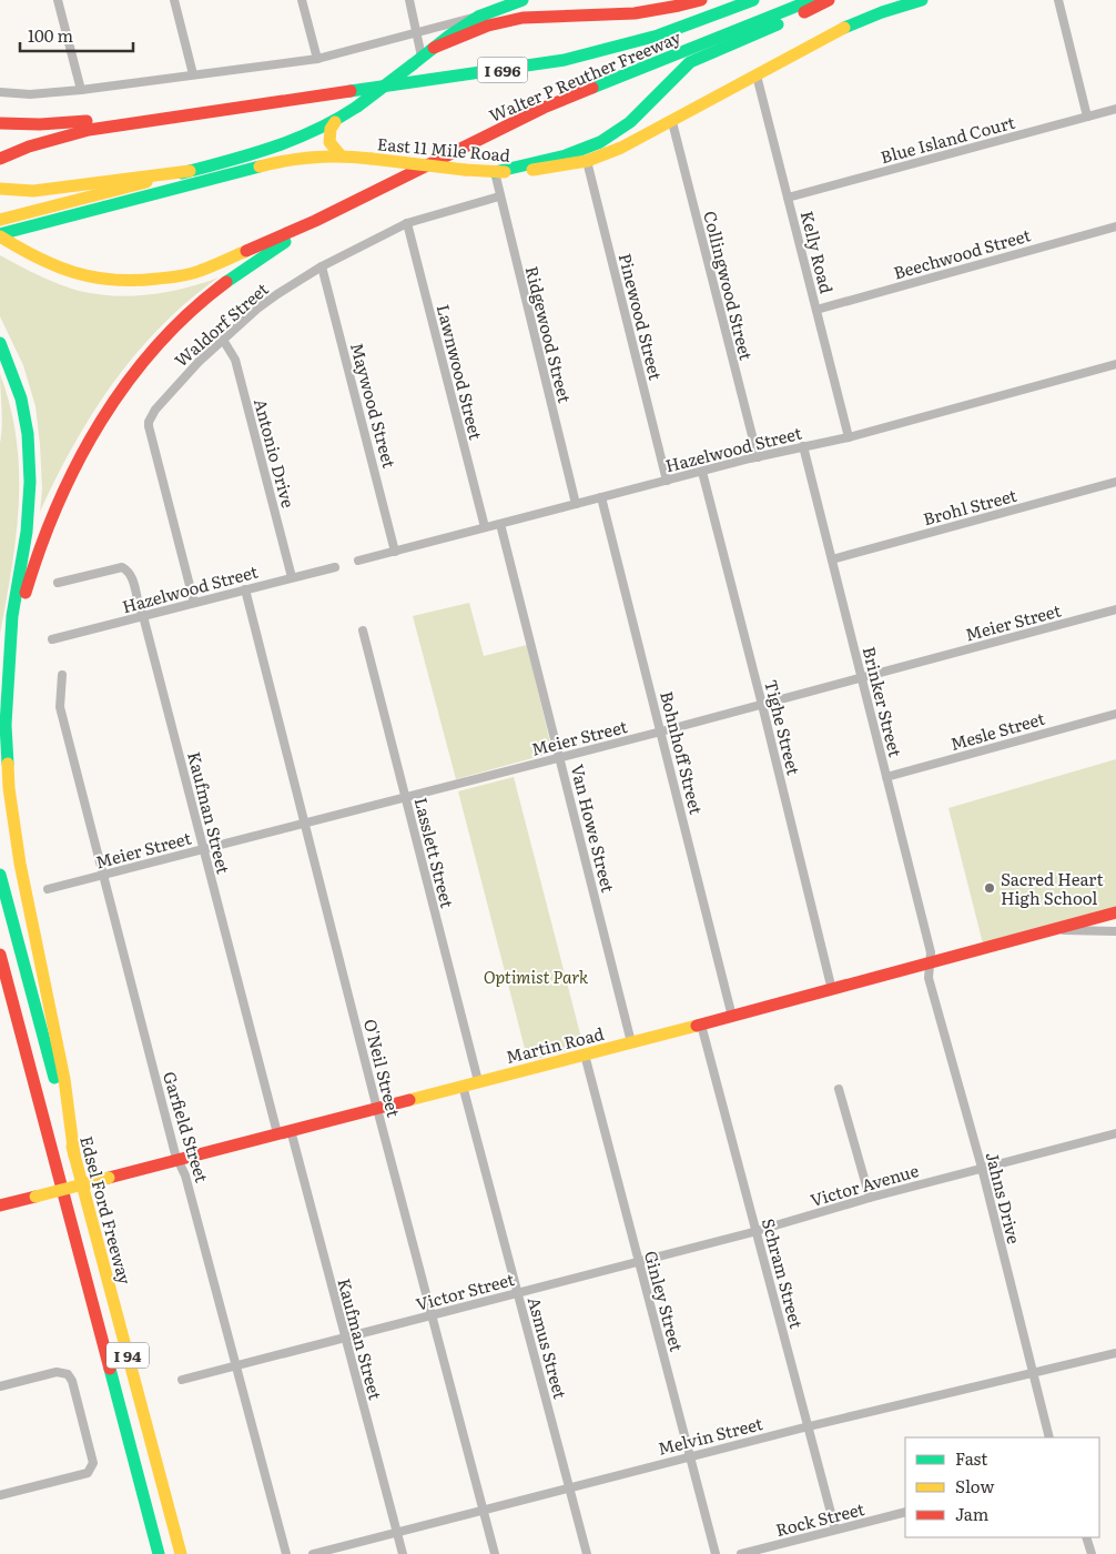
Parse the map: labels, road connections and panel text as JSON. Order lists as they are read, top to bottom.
{
  "streets": {
    "main road": [
      "I 696",
      "Walter P Reuther Freeway",
      "East 11 Mile Road",
      "Martin Road",
      "Edsel Ford Freeway",
      "I 94"
    ],
    "street": [
      "Blue Island Court",
      "Kelly Road",
      "Beechwood Street",
      "Collingwood Street",
      "Pinewood Street",
      "Waldorf Street",
      "Ridgewood Street",
      "Lawnwood Street",
      "Maywood Street",
      "Hazelwood Street",
      "Antonio Drive",
      "Brohl Street",
      "Meier Street",
      "Brinker Street",
      "Tighe Street",
      "Mesle Street",
      "Bohnhoff Street",
      "Kaufman Street",
      "Van Howe Street",
      "Lasslett Street",
      "O'Neil Street",
      "Garfield Street",
      "Victor Avenue",
      "Jahns Drive",
      "Schram Street",
      "Victor Street",
      "Ginley Street",
      "Asmus Street",
      "Melvin Street",
      "Rock Street"
    ]
  },
  "crossings": [
    ["Blue Island Court", "Kelly Road"],
    ["East 11 Mile Road", "Kelly Road"],
    ["East 11 Mile Road", "Collingwood Street"],
    ["East 11 Mile Road", "Pinewood Street"],
    ["East 11 Mile Road", "Ridgewood Street"],
    ["Kelly Road", "Beechwood Street"],
    ["Kelly Road", "Hazelwood Street"],
    ["Collingwood Street", "Hazelwood Street"],
    ["Pinewood Street", "Hazelwood Street"],
    ["Waldorf Street", "Ridgewood Street"],
    ["Waldorf Street", "Lawnwood Street"],
    ["Waldorf Street", "Maywood Street"],
    ["Waldorf Street", "Hazelwood Street"],
    ["Waldorf Street", "Antonio Drive"],
    ["Ridgewood Street", "Hazelwood Street"],
    ["Lawnwood Street", "Hazelwood Street"],
    ["Maywood Street", "Hazelwood Street"],
    ["Hazelwood Street", "Antonio Drive"],
    ["Hazelwood Street", "Brinker Street"],
    ["Hazelwood Street", "Tighe Street"],
    ["Hazelwood Street", "Bohnhoff Street"],
    ["Hazelwood Street", "Kaufman Street"],
    ["Hazelwood Street", "Van Howe Street"],
    ["Hazelwood Street", "O'Neil Street"],
    ["Brohl Street", "Brinker Street"],
    ["Meier Street", "Brinker Street"],
    ["Meier Street", "Tighe Street"],
    ["Meier Street", "Bohnhoff Street"],
    ["Meier Street", "Kaufman Street"],
    ["Meier Street", "Van Howe Street"],
    ["Meier Street", "Lasslett Street"],
    ["Meier Street", "O'Neil Street"],
    ["Meier Street", "Garfield Street"],
    ["Brinker Street", "Mesle Street"],
    ["Brinker Street", "Martin Road"],
    ["Brinker Street", "Jahns Drive"],
    ["Tighe Street", "Martin Road"],
    ["Bohnhoff Street", "Martin Road"],
    ["Kaufman Street", "Martin Road"],
    ["Kaufman Street", "Victor Street"],
    ["Kaufman Street", "Melvin Street"],
    ["Van Howe Street", "Martin Road"],
    ["Lasslett Street", "Martin Road"],
    ["Martin Road", "O'Neil Street"],
    ["Martin Road", "Garfield Street"],
    ["Martin Road", "Jahns Drive"],
    ["Martin Road", "Schram Street"],
    ["Martin Road", "Ginley Street"],
    ["Martin Road", "Asmus Street"],
    ["O'Neil Street", "Victor Street"],
    ["O'Neil Street", "Melvin Street"],
    ["Garfield Street", "Victor Street"],
    ["Victor Avenue", "Jahns Drive"],
    ["Victor Avenue", "Schram Street"],
    ["Victor Avenue", "Victor Street"],
    ["Jahns Drive", "Melvin Street"],
    ["Schram Street", "Victor Street"],
    ["Schram Street", "Melvin Street"],
    ["Schram Street", "Rock Street"],
    ["Victor Street", "Ginley Street"],
    ["Victor Street", "Asmus Street"],
    ["Ginley Street", "Melvin Street"],
    ["Asmus Street", "Melvin Street"]
  ],
  "parks": ["Optimist Park"],
  "places": ["Sacred Heart High School"],
  "legend": ["Fast", "Slow", "Jam"],
  "scale_bar": "100 m"
}
